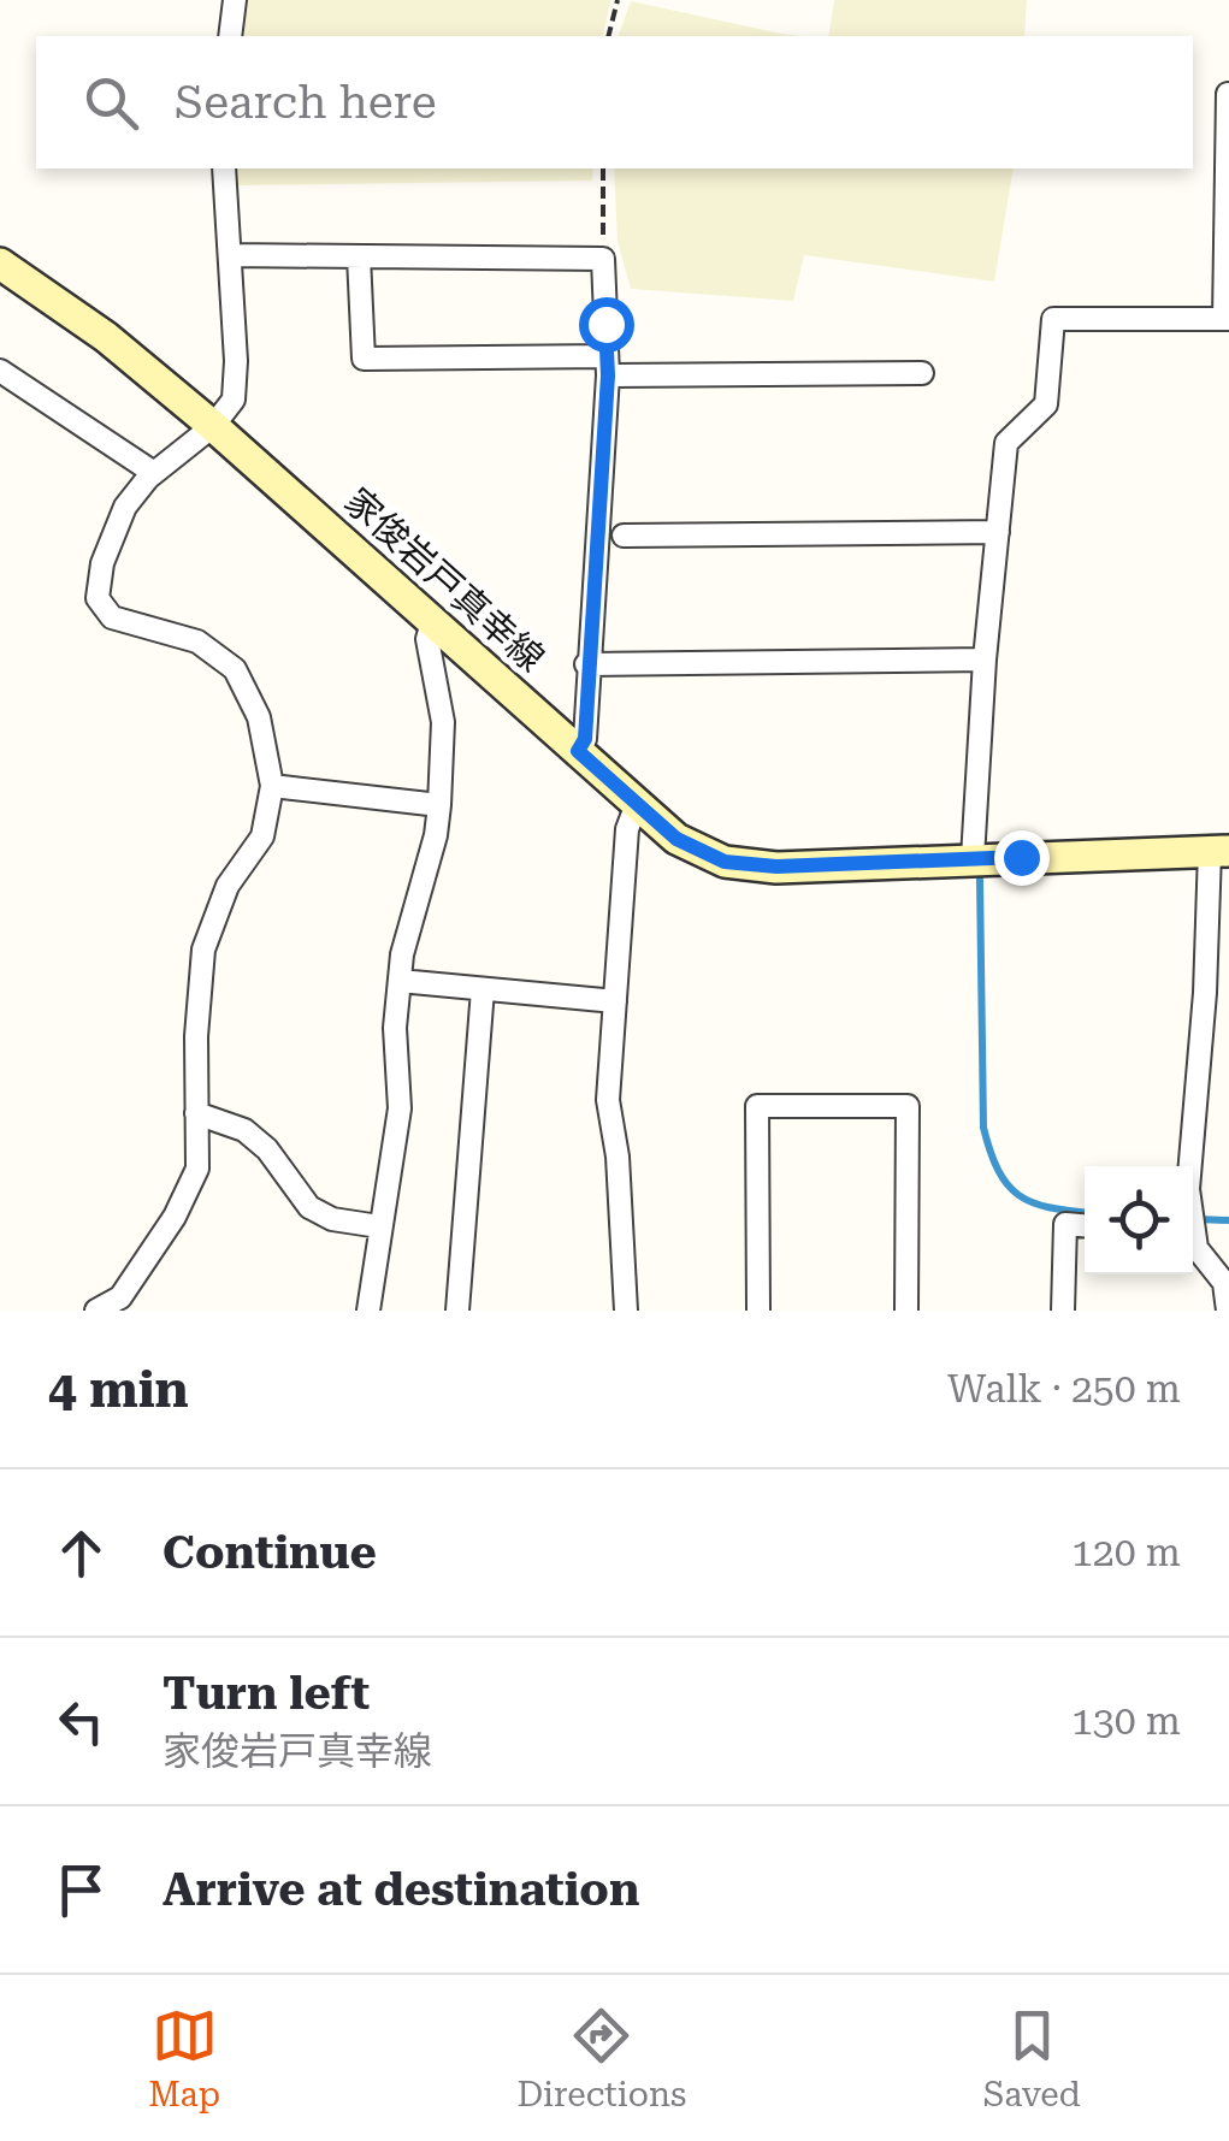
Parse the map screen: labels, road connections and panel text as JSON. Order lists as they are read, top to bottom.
{
  "streets": {
    "main road": ["家俊岩戸真幸線"]
  },
  "page": {
    "search": "Search here",
    "heading": ["4 min", "Walk · 250 m"],
    "list": [
      ["Continue", "120 m"],
      ["Turn left", "家俊岩戸真幸線", "130 m"],
      "Arrive at destination"
    ],
    "nav": ["Map", "Directions", "Saved"]
  }
}
